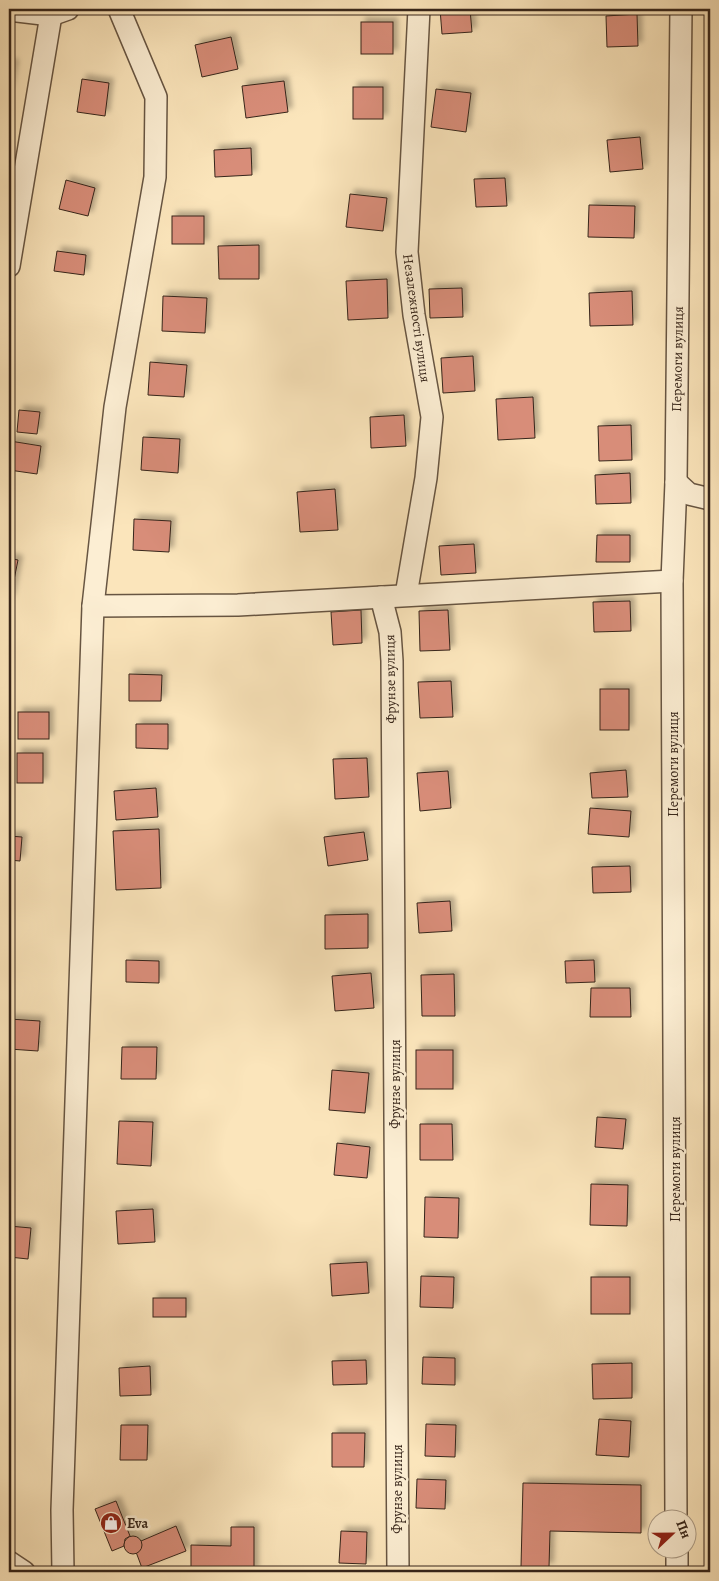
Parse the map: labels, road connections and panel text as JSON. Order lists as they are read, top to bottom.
{
  "streets": {
    "street": ["Незалежності вулиця", "Перемоги вулиця", "Фрунзе вулиця"]
  },
  "places": {
    "shop": ["Eva"]
  },
  "north": "right"
}
